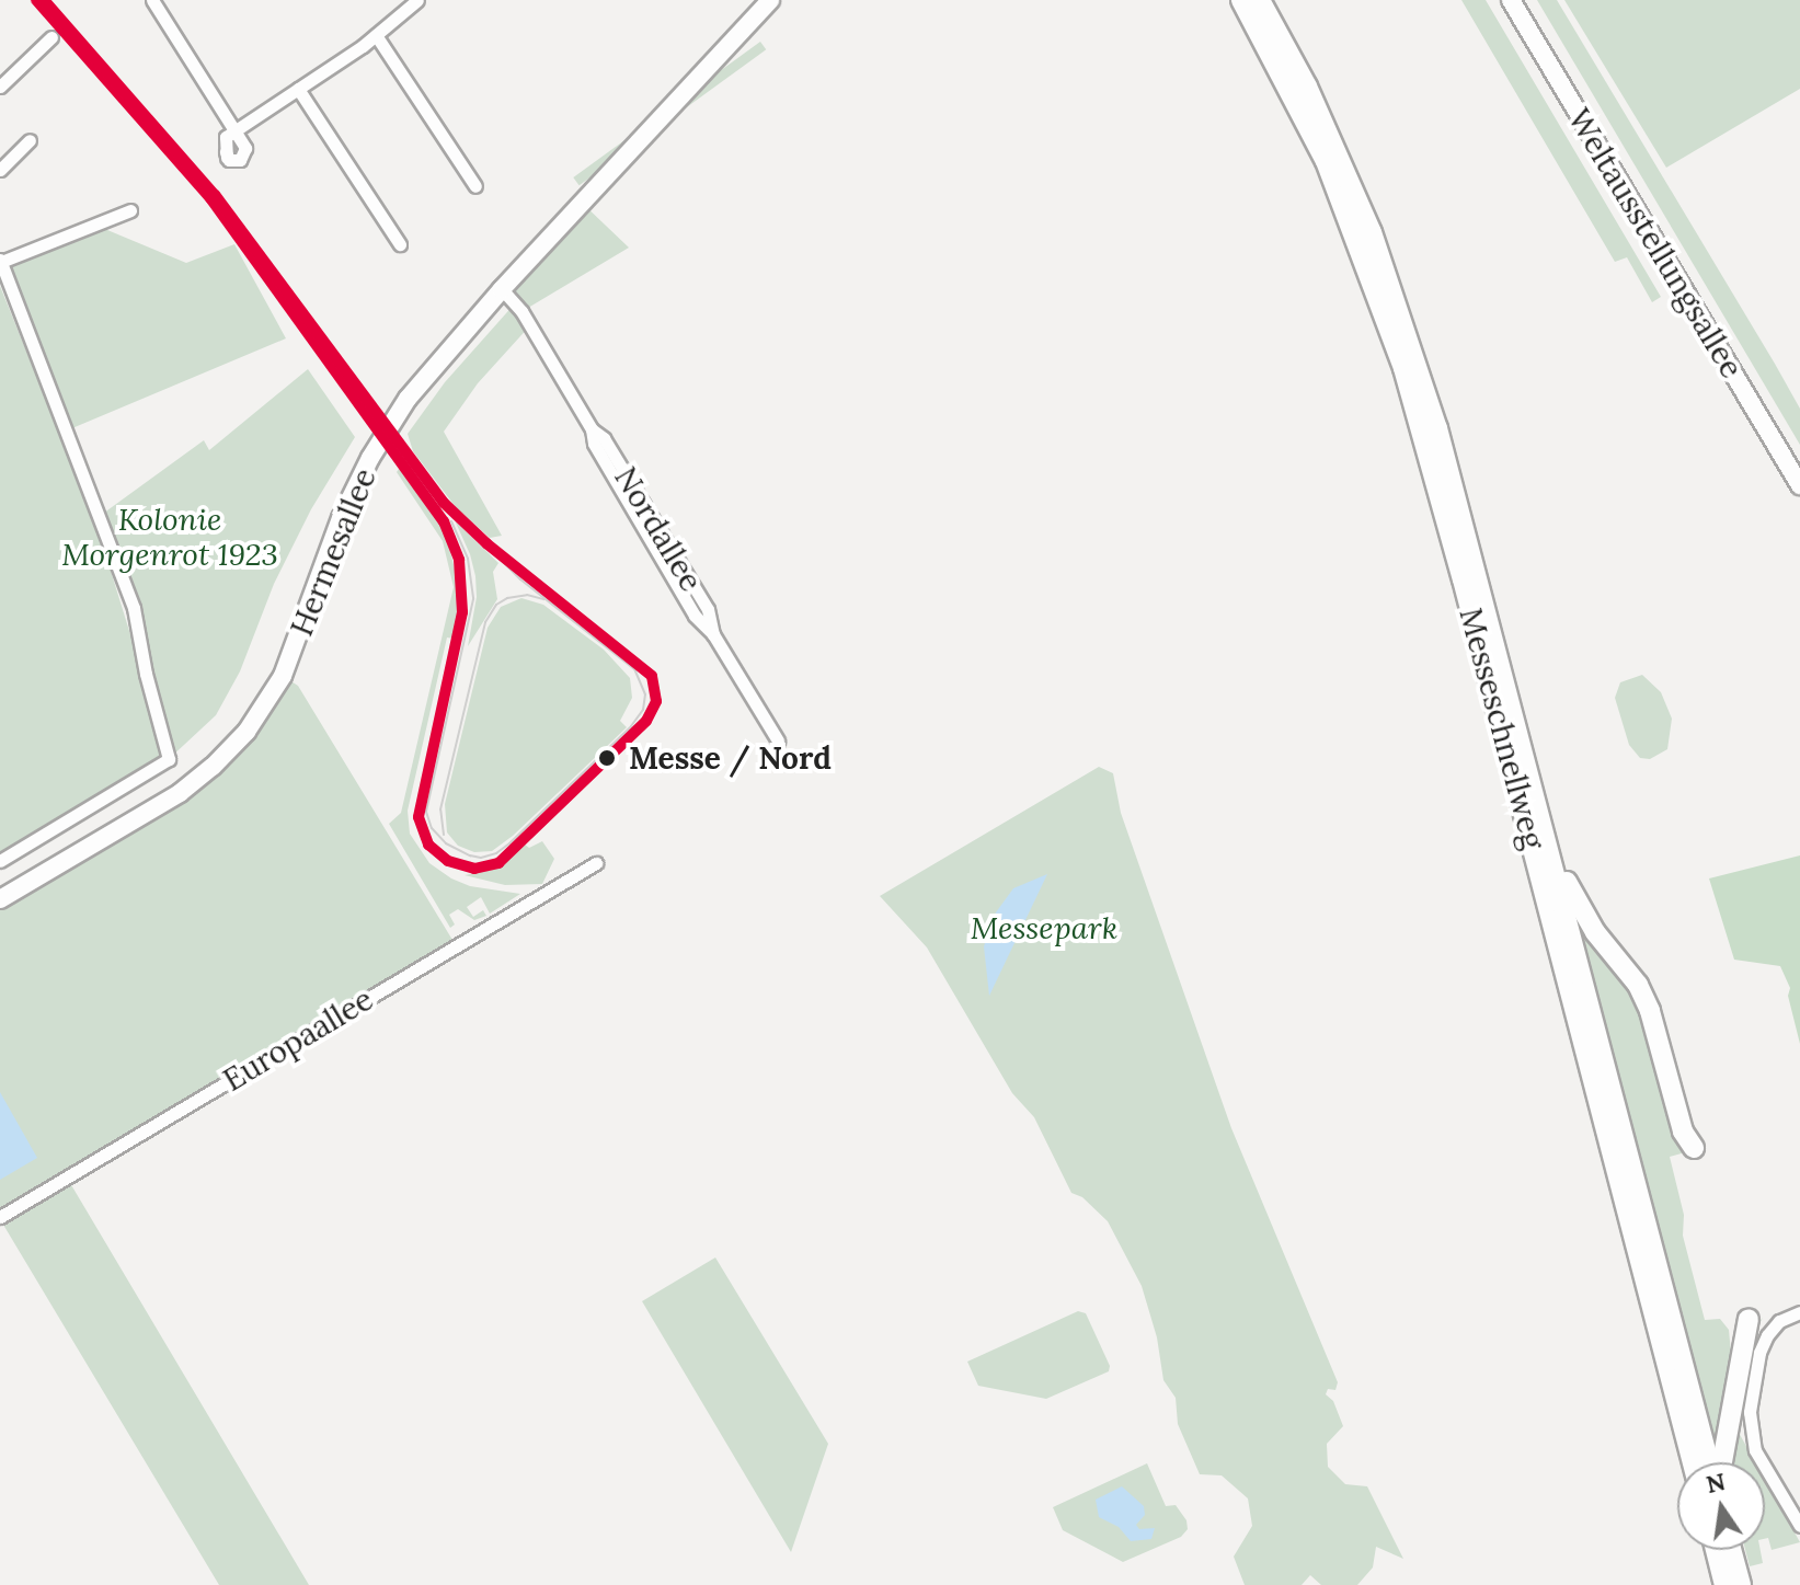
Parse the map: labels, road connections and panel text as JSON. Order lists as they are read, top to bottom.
{
  "streets": {
    "highway": ["Messeschnellweg"],
    "main road": ["Weltausstellungsallee", "Hermesallee"],
    "street": ["Nordallee", "Europaallee"]
  },
  "crossings": [
    ["Nordallee", "Hermesallee"]
  ],
  "parks": ["Kolonie Morgenrot 1923", "Messepark"],
  "places": ["Messe / Nord"],
  "north": "top"
}
